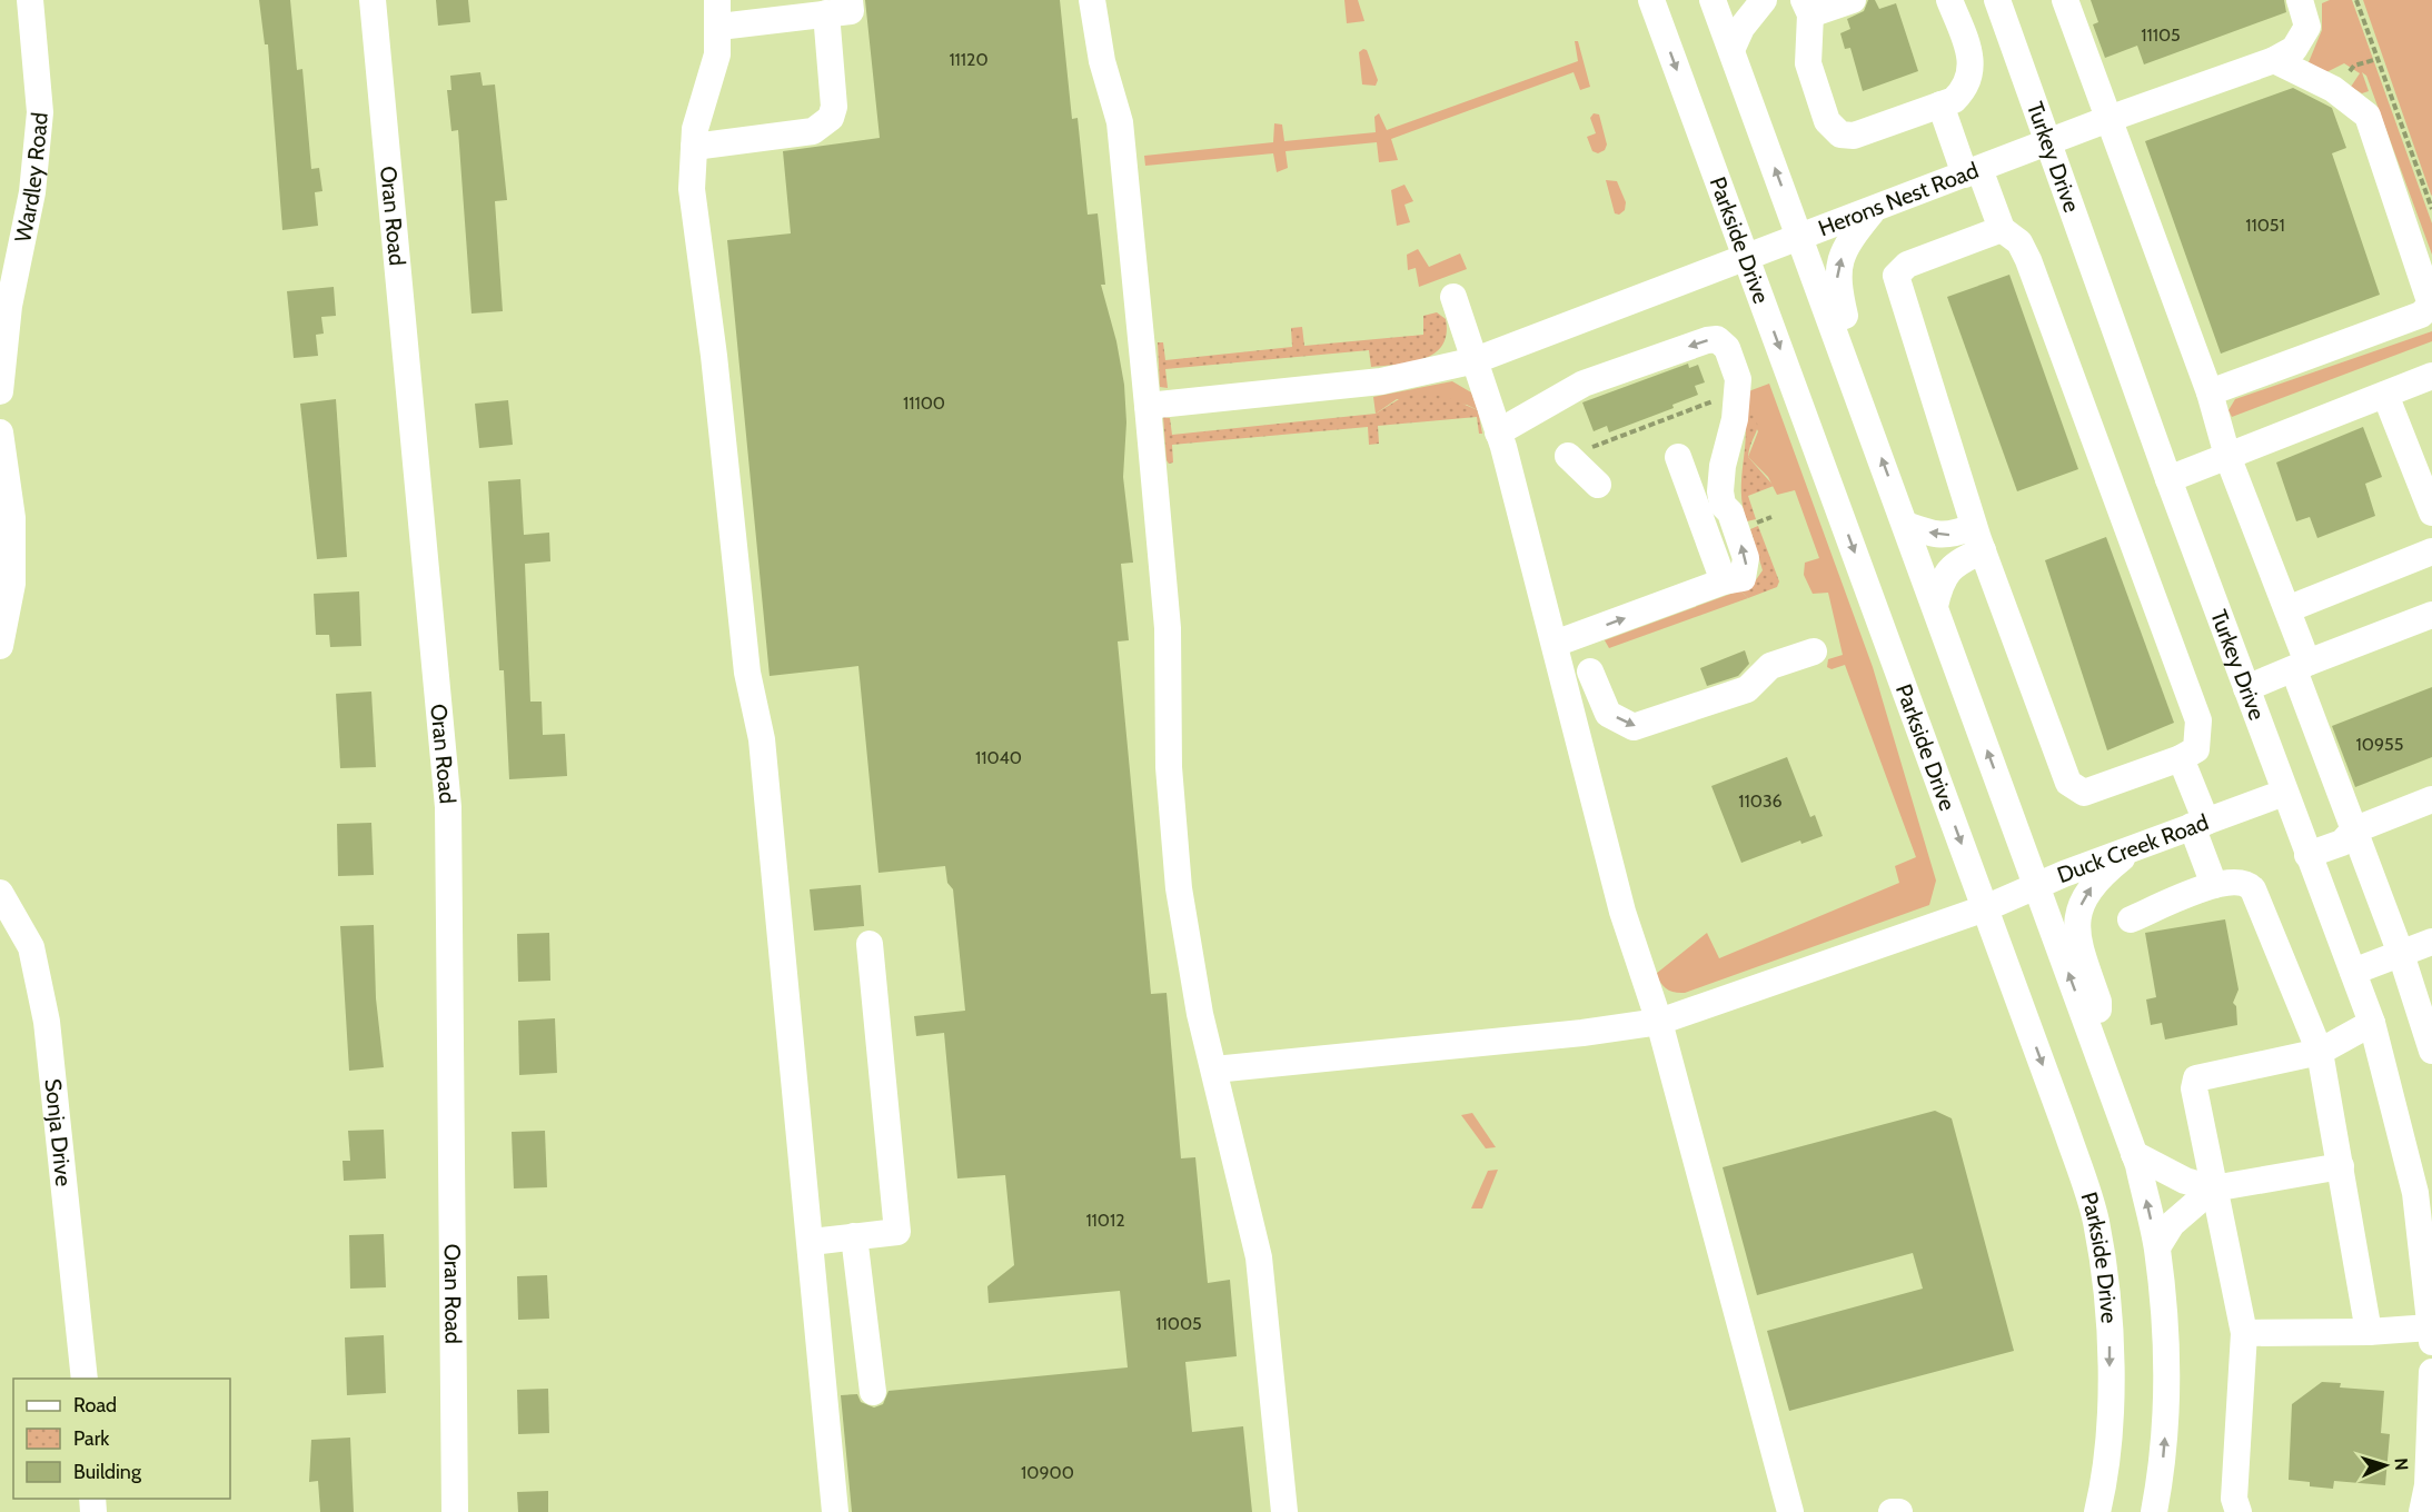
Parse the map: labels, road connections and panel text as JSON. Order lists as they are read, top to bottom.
{
  "streets": {
    "street": [
      "Turkey Drive",
      "Wardley Road",
      "Herons Nest Road",
      "Oran Road",
      "Parkside Drive",
      "Duck Creek Road",
      "Sonja Drive"
    ]
  },
  "crossings": [
    ["Turkey Drive", "Herons Nest Road"],
    ["Turkey Drive", "Duck Creek Road"],
    ["Herons Nest Road", "Parkside Drive"],
    ["Parkside Drive", "Duck Creek Road"]
  ],
  "house_numbers": [
    "11105",
    "11120",
    "11051",
    "11100",
    "10955",
    "11040",
    "11036",
    "11012",
    "11005",
    "10900"
  ],
  "legend": ["Road", "Park", "Building"],
  "north": "right"
}
